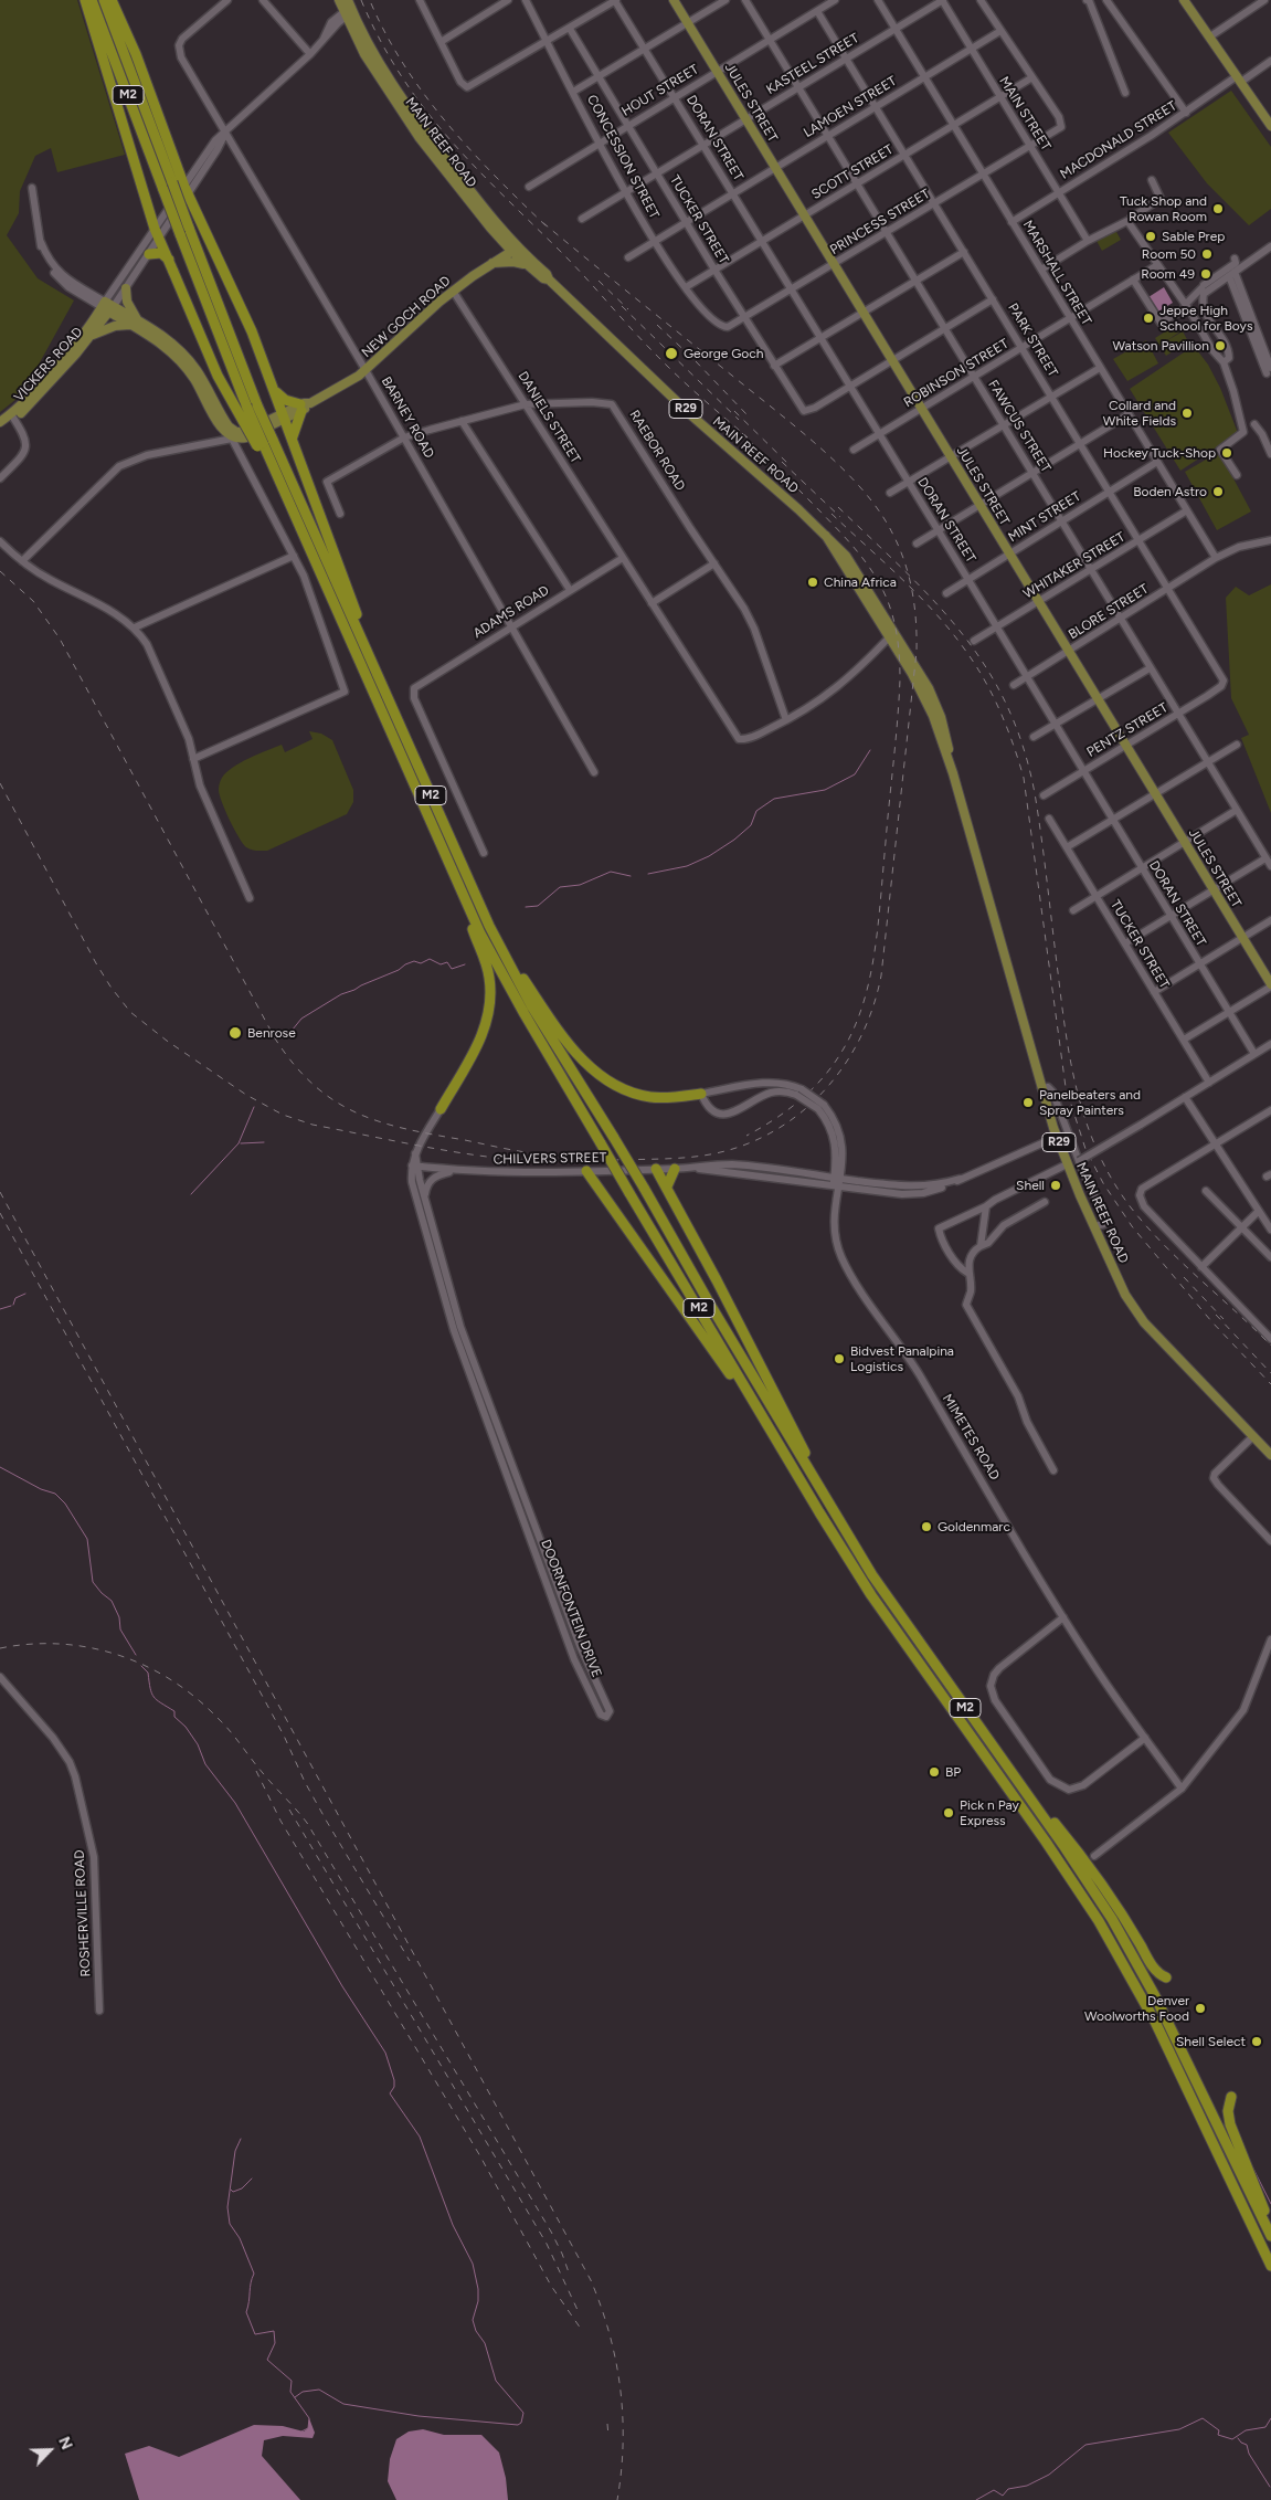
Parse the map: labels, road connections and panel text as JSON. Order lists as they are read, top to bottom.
{
  "streets": {
    "highway": ["M2"],
    "main road": [
      "JULES STREET",
      "MAIN REEF ROAD",
      "NEW GOCH ROAD",
      "VICKERS ROAD",
      "R29"
    ],
    "street": [
      "KASTEEL STREET",
      "HOUT STREET",
      "LAMOEN STREET",
      "MAIN STREET",
      "DORAN STREET",
      "MACDONALD STREET",
      "CONCESSION STREET",
      "SCOTT STREET",
      "TUCKER STREET",
      "PRINCESS STREET",
      "MARSHALL STREET",
      "PARK STREET",
      "ROBINSON STREET",
      "BARNEY ROAD",
      "DANIELS STREET",
      "FAWCUS STREET",
      "RAEBOR ROAD",
      "MINT STREET",
      "WHITAKER STREET",
      "ADAMS ROAD",
      "BLORE STREET",
      "PENTZ STREET",
      "CHILVERS STREET",
      "MIMETES ROAD",
      "DOORNFONTEIN DRIVE",
      "ROSHERVILLE ROAD"
    ]
  },
  "crossings": [
    ["KASTEEL STREET", "JULES STREET"],
    ["KASTEEL STREET", "MAIN STREET"],
    ["KASTEEL STREET", "DORAN STREET"],
    ["KASTEEL STREET", "CONCESSION STREET"],
    ["KASTEEL STREET", "TUCKER STREET"],
    ["KASTEEL STREET", "MARSHALL STREET"],
    ["KASTEEL STREET", "PARK STREET"],
    ["KASTEEL STREET", "FAWCUS STREET"],
    ["HOUT STREET", "JULES STREET"],
    ["HOUT STREET", "DORAN STREET"],
    ["HOUT STREET", "CONCESSION STREET"],
    ["HOUT STREET", "TUCKER STREET"],
    ["HOUT STREET", "PARK STREET"],
    ["HOUT STREET", "FAWCUS STREET"],
    ["JULES STREET", "LAMOEN STREET"],
    ["JULES STREET", "SCOTT STREET"],
    ["JULES STREET", "PRINCESS STREET"],
    ["JULES STREET", "ROBINSON STREET"],
    ["JULES STREET", "MINT STREET"],
    ["JULES STREET", "WHITAKER STREET"],
    ["JULES STREET", "BLORE STREET"],
    ["JULES STREET", "PENTZ STREET"],
    ["LAMOEN STREET", "MAIN STREET"],
    ["LAMOEN STREET", "DORAN STREET"],
    ["LAMOEN STREET", "CONCESSION STREET"],
    ["LAMOEN STREET", "TUCKER STREET"],
    ["LAMOEN STREET", "MARSHALL STREET"],
    ["LAMOEN STREET", "PARK STREET"],
    ["LAMOEN STREET", "FAWCUS STREET"],
    ["MAIN STREET", "MACDONALD STREET"],
    ["MAIN STREET", "SCOTT STREET"],
    ["MAIN STREET", "PRINCESS STREET"],
    ["DORAN STREET", "SCOTT STREET"],
    ["DORAN STREET", "TUCKER STREET"],
    ["DORAN STREET", "PRINCESS STREET"],
    ["DORAN STREET", "ROBINSON STREET"],
    ["DORAN STREET", "MINT STREET"],
    ["DORAN STREET", "WHITAKER STREET"],
    ["DORAN STREET", "BLORE STREET"],
    ["DORAN STREET", "PENTZ STREET"],
    ["MACDONALD STREET", "MARSHALL STREET"],
    ["MAIN REEF ROAD", "NEW GOCH ROAD"],
    ["MAIN REEF ROAD", "CHILVERS STREET"],
    ["CONCESSION STREET", "SCOTT STREET"],
    ["CONCESSION STREET", "PRINCESS STREET"],
    ["SCOTT STREET", "TUCKER STREET"],
    ["SCOTT STREET", "PRINCESS STREET"],
    ["SCOTT STREET", "MARSHALL STREET"],
    ["SCOTT STREET", "PARK STREET"],
    ["SCOTT STREET", "FAWCUS STREET"],
    ["TUCKER STREET", "PRINCESS STREET"],
    ["PRINCESS STREET", "MARSHALL STREET"],
    ["PRINCESS STREET", "PARK STREET"],
    ["PRINCESS STREET", "FAWCUS STREET"],
    ["MARSHALL STREET", "ROBINSON STREET"],
    ["MARSHALL STREET", "MINT STREET"],
    ["MARSHALL STREET", "WHITAKER STREET"],
    ["MARSHALL STREET", "BLORE STREET"],
    ["NEW GOCH ROAD", "BARNEY ROAD"],
    ["NEW GOCH ROAD", "DANIELS STREET"],
    ["PARK STREET", "ROBINSON STREET"],
    ["PARK STREET", "MINT STREET"],
    ["PARK STREET", "WHITAKER STREET"],
    ["PARK STREET", "BLORE STREET"],
    ["PARK STREET", "PENTZ STREET"],
    ["ROBINSON STREET", "FAWCUS STREET"],
    ["BARNEY ROAD", "RAEBOR ROAD"],
    ["BARNEY ROAD", "ADAMS ROAD"],
    ["DANIELS STREET", "RAEBOR ROAD"],
    ["DANIELS STREET", "ADAMS ROAD"],
    ["FAWCUS STREET", "MINT STREET"],
    ["FAWCUS STREET", "WHITAKER STREET"],
    ["FAWCUS STREET", "BLORE STREET"],
    ["FAWCUS STREET", "PENTZ STREET"],
    ["CHILVERS STREET", "MIMETES ROAD"],
    ["CHILVERS STREET", "DOORNFONTEIN DRIVE"]
  ],
  "places": [
    "Tuck Shop and Rowan Room",
    "Sable Prep",
    "Room 50",
    "Room 49",
    "Jeppe High School for Boys",
    "Watson Pavillion",
    "George Goch",
    "Collard and White Fields",
    "Hockey Tuck-Shop",
    "Boden Astro",
    "China Africa",
    "Benrose",
    "Panelbeaters and Spray Painters",
    "Shell",
    "Bidvest Panalpina Logistics",
    "Goldenmarc",
    "BP",
    "Pick n Pay Express",
    "Denver Woolworths Food",
    "Shell Select"
  ],
  "north": "top right"
}
